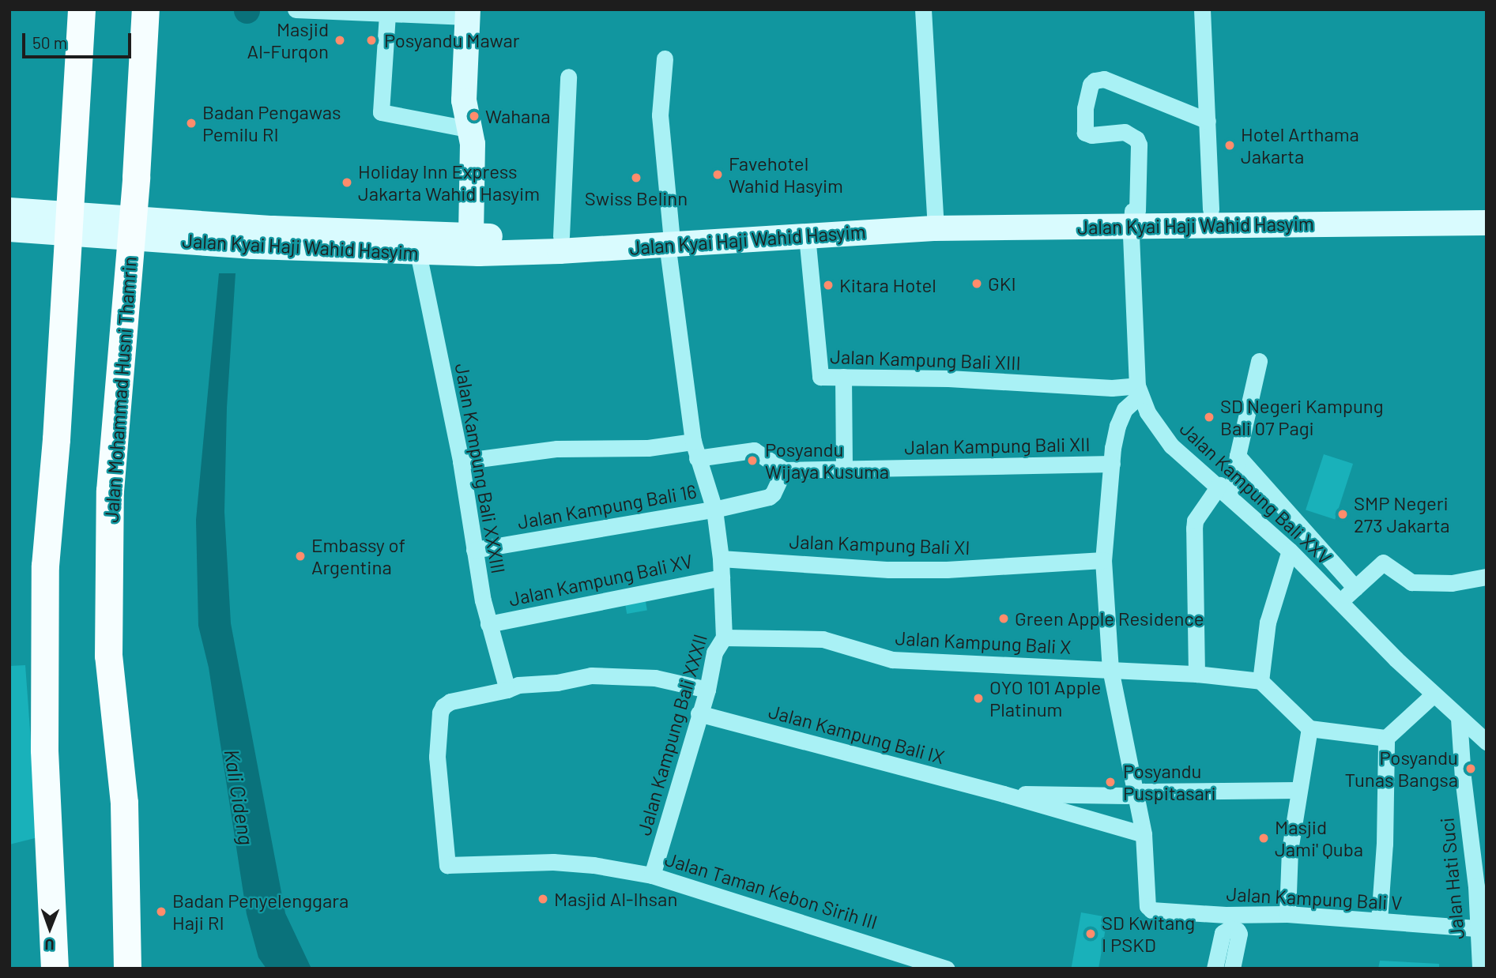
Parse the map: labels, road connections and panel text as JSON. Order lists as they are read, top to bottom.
{
  "streets": {
    "main road": ["Jalan Kyai Haji Wahid Hasyim", "Jalan Mohammad Husni Thamrin"],
    "street": [
      "Jalan Kampung Bali XIII",
      "Jalan Kampung Bali XII",
      "Jalan Kampung Bali XXXIII",
      "Jalan Kampung Bali XXV",
      "Jalan Kampung Bali 16",
      "Jalan Kampung Bali XI",
      "Jalan Kampung Bali XV",
      "Jalan Kampung Bali X",
      "Jalan Kampung Bali IX",
      "Jalan Kampung Bali XXXII",
      "Jalan Hati Suci",
      "Jalan Taman Kebon Sirih III",
      "Jalan Kampung Bali V"
    ]
  },
  "crossings": [
    ["Jalan Kyai Haji Wahid Hasyim", "Jalan Kampung Bali XIII"],
    ["Jalan Kyai Haji Wahid Hasyim", "Jalan Mohammad Husni Thamrin"],
    ["Jalan Kyai Haji Wahid Hasyim", "Jalan Kampung Bali XXXIII"],
    ["Jalan Kyai Haji Wahid Hasyim", "Jalan Kampung Bali XXV"],
    ["Jalan Kyai Haji Wahid Hasyim", "Jalan Kampung Bali XXXII"],
    ["Jalan Kampung Bali XIII", "Jalan Kampung Bali XXV"],
    ["Jalan Kampung Bali XXXIII", "Jalan Kampung Bali 16"],
    ["Jalan Kampung Bali XXXIII", "Jalan Kampung Bali XV"],
    ["Jalan Kampung Bali XXXIII", "Jalan Taman Kebon Sirih III"],
    ["Jalan Kampung Bali XXV", "Jalan Hati Suci"],
    ["Jalan Kampung Bali 16", "Jalan Kampung Bali XXXII"],
    ["Jalan Kampung Bali XI", "Jalan Kampung Bali XXXII"],
    ["Jalan Kampung Bali XV", "Jalan Kampung Bali XXXII"],
    ["Jalan Kampung Bali X", "Jalan Kampung Bali XXXII"],
    ["Jalan Kampung Bali IX", "Jalan Kampung Bali XXXII"],
    ["Jalan Kampung Bali IX", "Jalan Kampung Bali V"],
    ["Jalan Kampung Bali XXXII", "Jalan Taman Kebon Sirih III"],
    ["Jalan Hati Suci", "Jalan Kampung Bali V"]
  ],
  "water": ["Kali Cideng"],
  "places": [
    "Masjid Al-Furqon",
    "Posyandu Mawar",
    "Wahana",
    "Badan Pengawas Pemilu RI",
    "Hotel Arthama Jakarta",
    "Favehotel Wahid Hasyim",
    "Swiss Belinn",
    "Holiday Inn Express Jakarta Wahid Hasyim",
    "GKI",
    "Kitara Hotel",
    "SD Negeri Kampung Bali 07 Pagi",
    "Posyandu Wijaya Kusuma",
    "SMP Negeri 273 Jakarta",
    "Embassy of Argentina",
    "Green Apple Residence",
    "OYO 101 Apple Platinum",
    "Posyandu Tunas Bangsa",
    "Posyandu Puspitasari",
    "Masjid Jami' Quba",
    "Masjid Al-Ihsan",
    "Badan Penyelenggara Haji RI",
    "SD Kwitang I PSKD"
  ],
  "scale_bar": "50 m",
  "north": "bottom"
}
